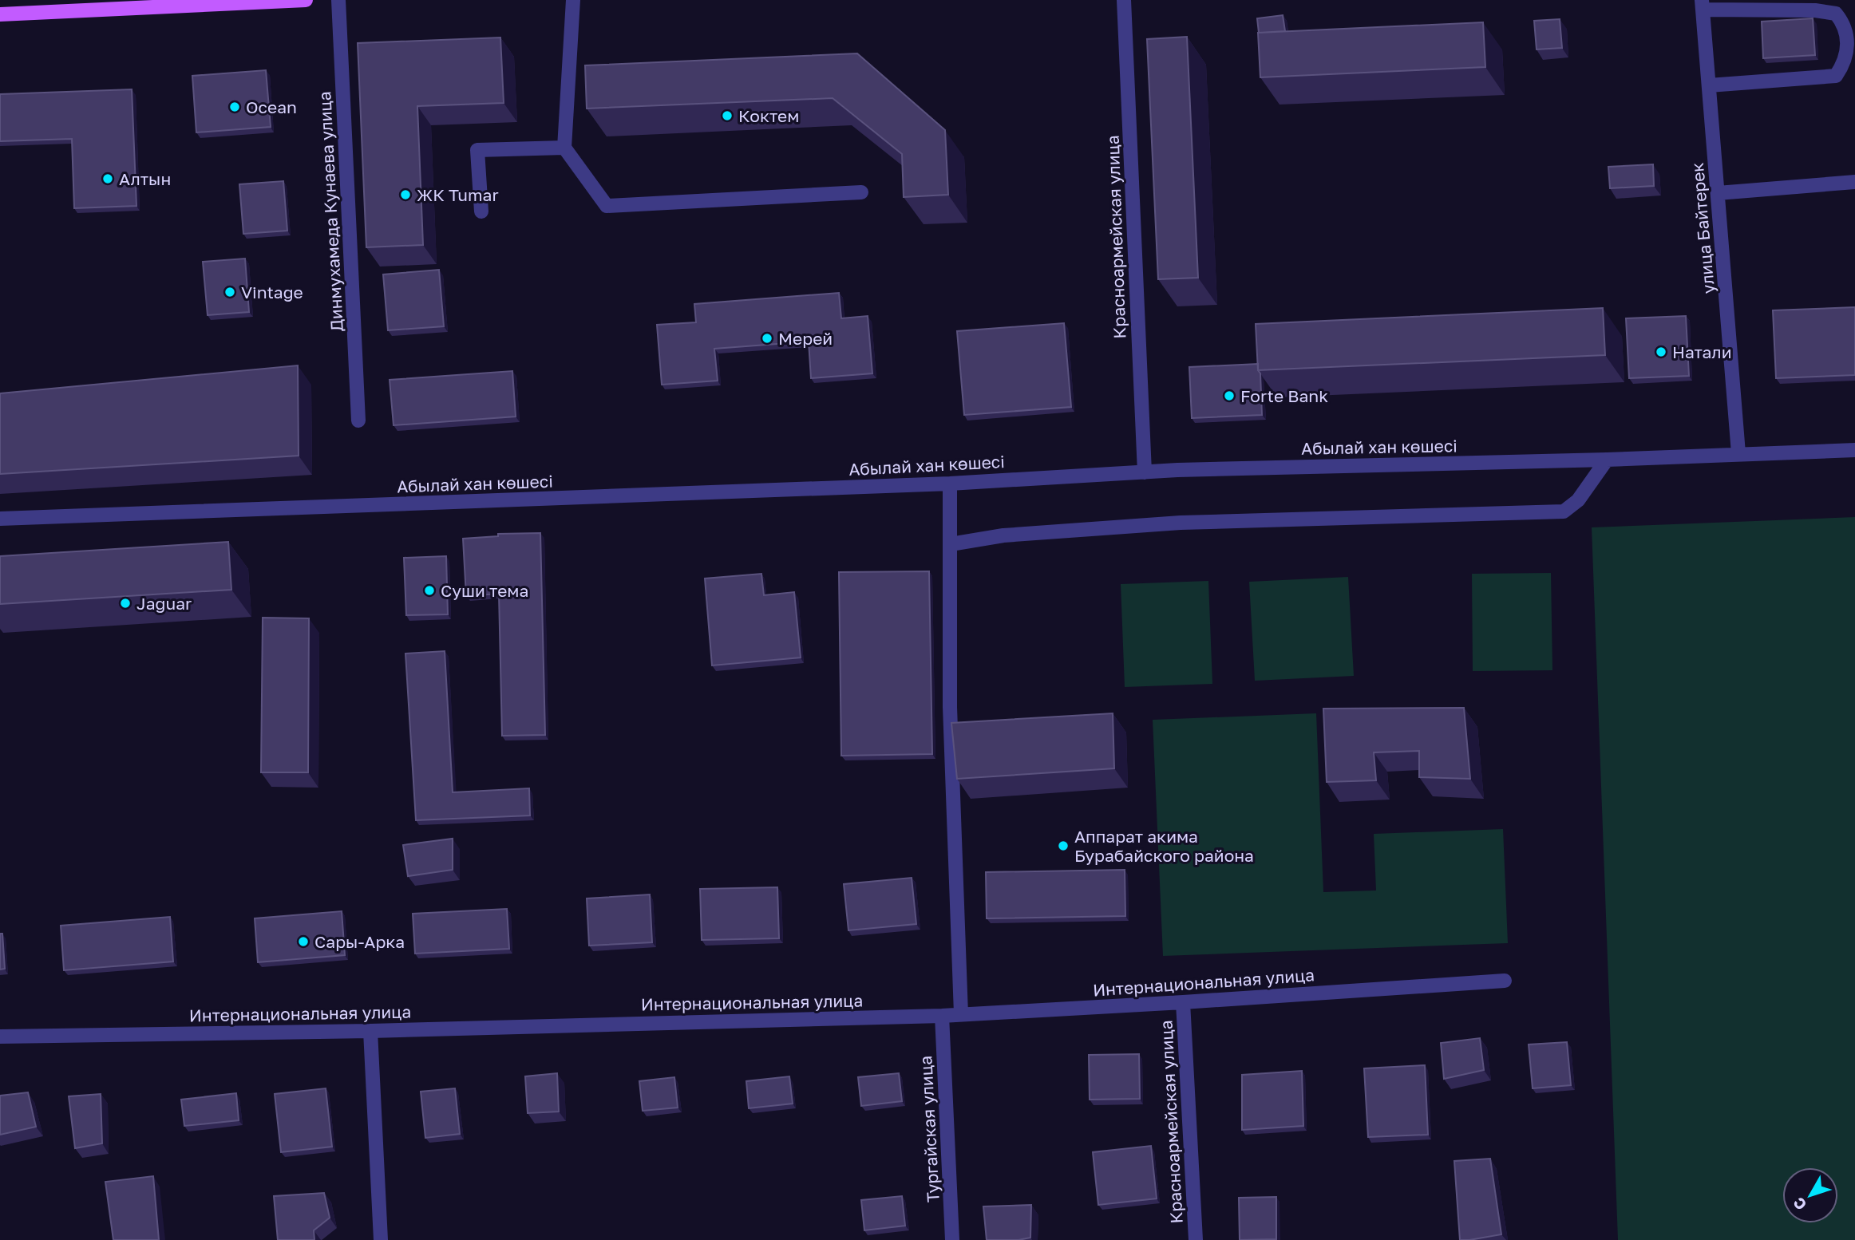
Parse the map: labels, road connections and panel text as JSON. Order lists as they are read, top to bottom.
{
  "streets": {
    "street": [
      "Динмухамеда Кунаева улица",
      "улица Байтерек",
      "Красноармейская улица",
      "Абылай хан көшесі",
      "Интернациональная улица",
      "Тургайская улица"
    ]
  },
  "crossings": [
    ["улица Байтерек", "Абылай хан көшесі"],
    ["Красноармейская улица", "Абылай хан көшесі"],
    ["Красноармейская улица", "Интернациональная улица"],
    ["Интернациональная улица", "Тургайская улица"]
  ],
  "places": [
    "Ocean",
    "Коктем",
    "Алтын",
    "ЖК Tumar",
    "Vintage",
    "Мерей",
    "Натали",
    "Forte Bank",
    "Суши тема",
    "Jaguar",
    "Аппарат акима Бурабайского района",
    "Сары-Арка"
  ],
  "north": "bottom left"
}
